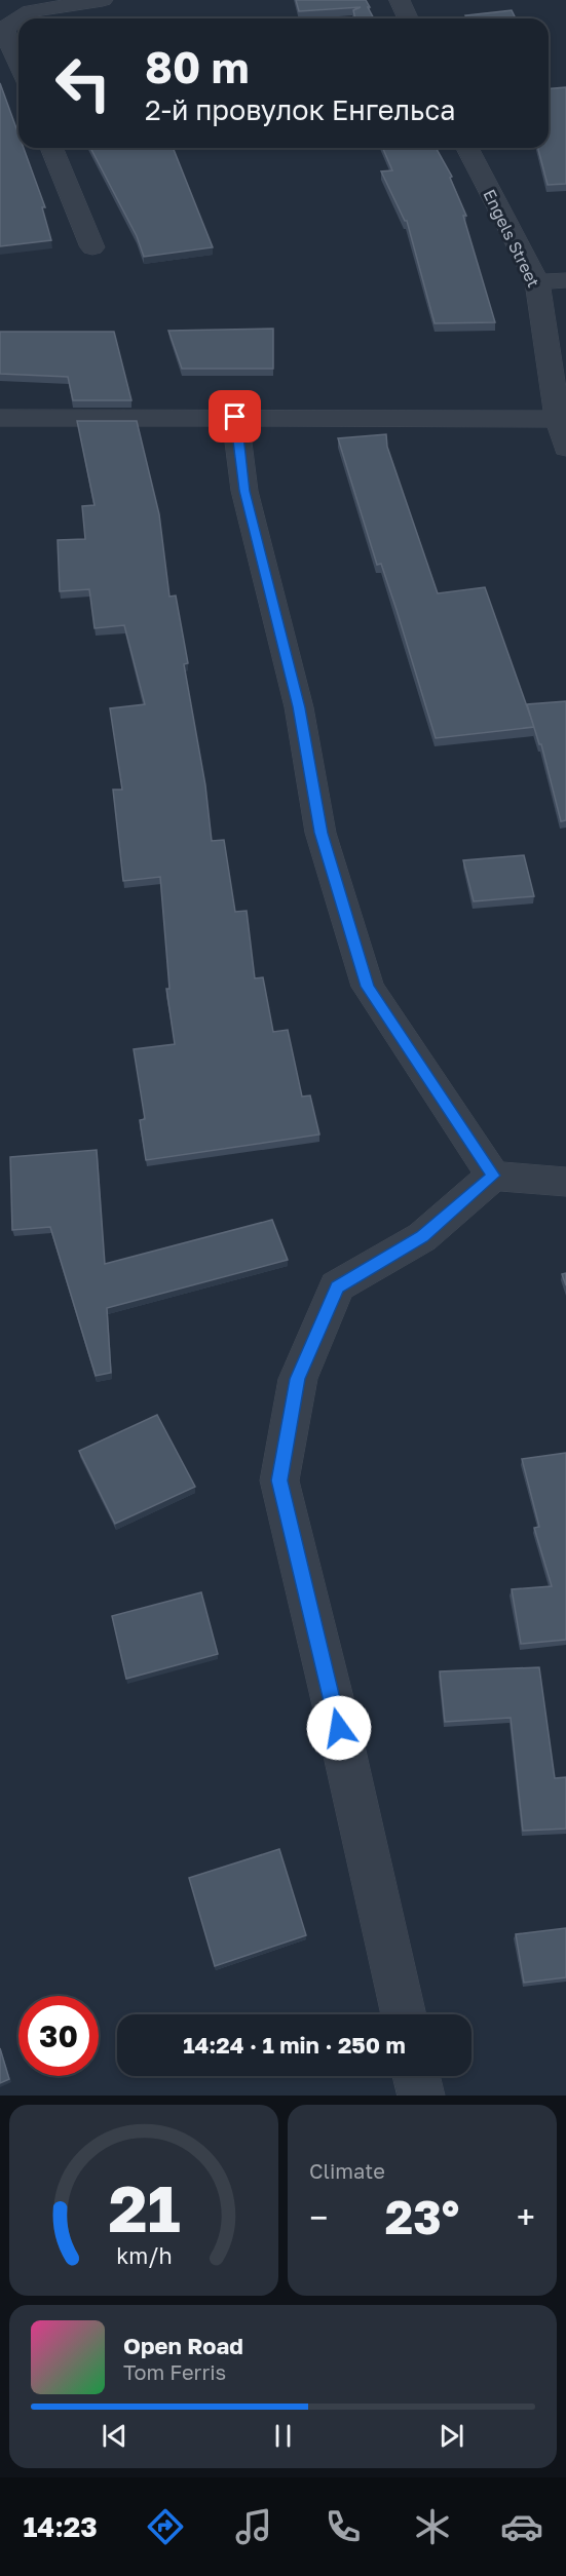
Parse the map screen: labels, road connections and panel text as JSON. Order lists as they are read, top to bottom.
{
  "streets": {
    "street": ["Engels Street"]
  },
  "page": {
    "turn": ["80 m", "2-й провулок Енгельса"],
    "limit": "30",
    "trip": "14:24 · 1 min · 250 m",
    "tile": "Climate",
    "heat": ["−", "23°", "+"],
    "song": ["Open Road", "Tom Ferris"],
    "tabs": "14:23",
    "gauge": ["21", "km/h"]
  }
}
